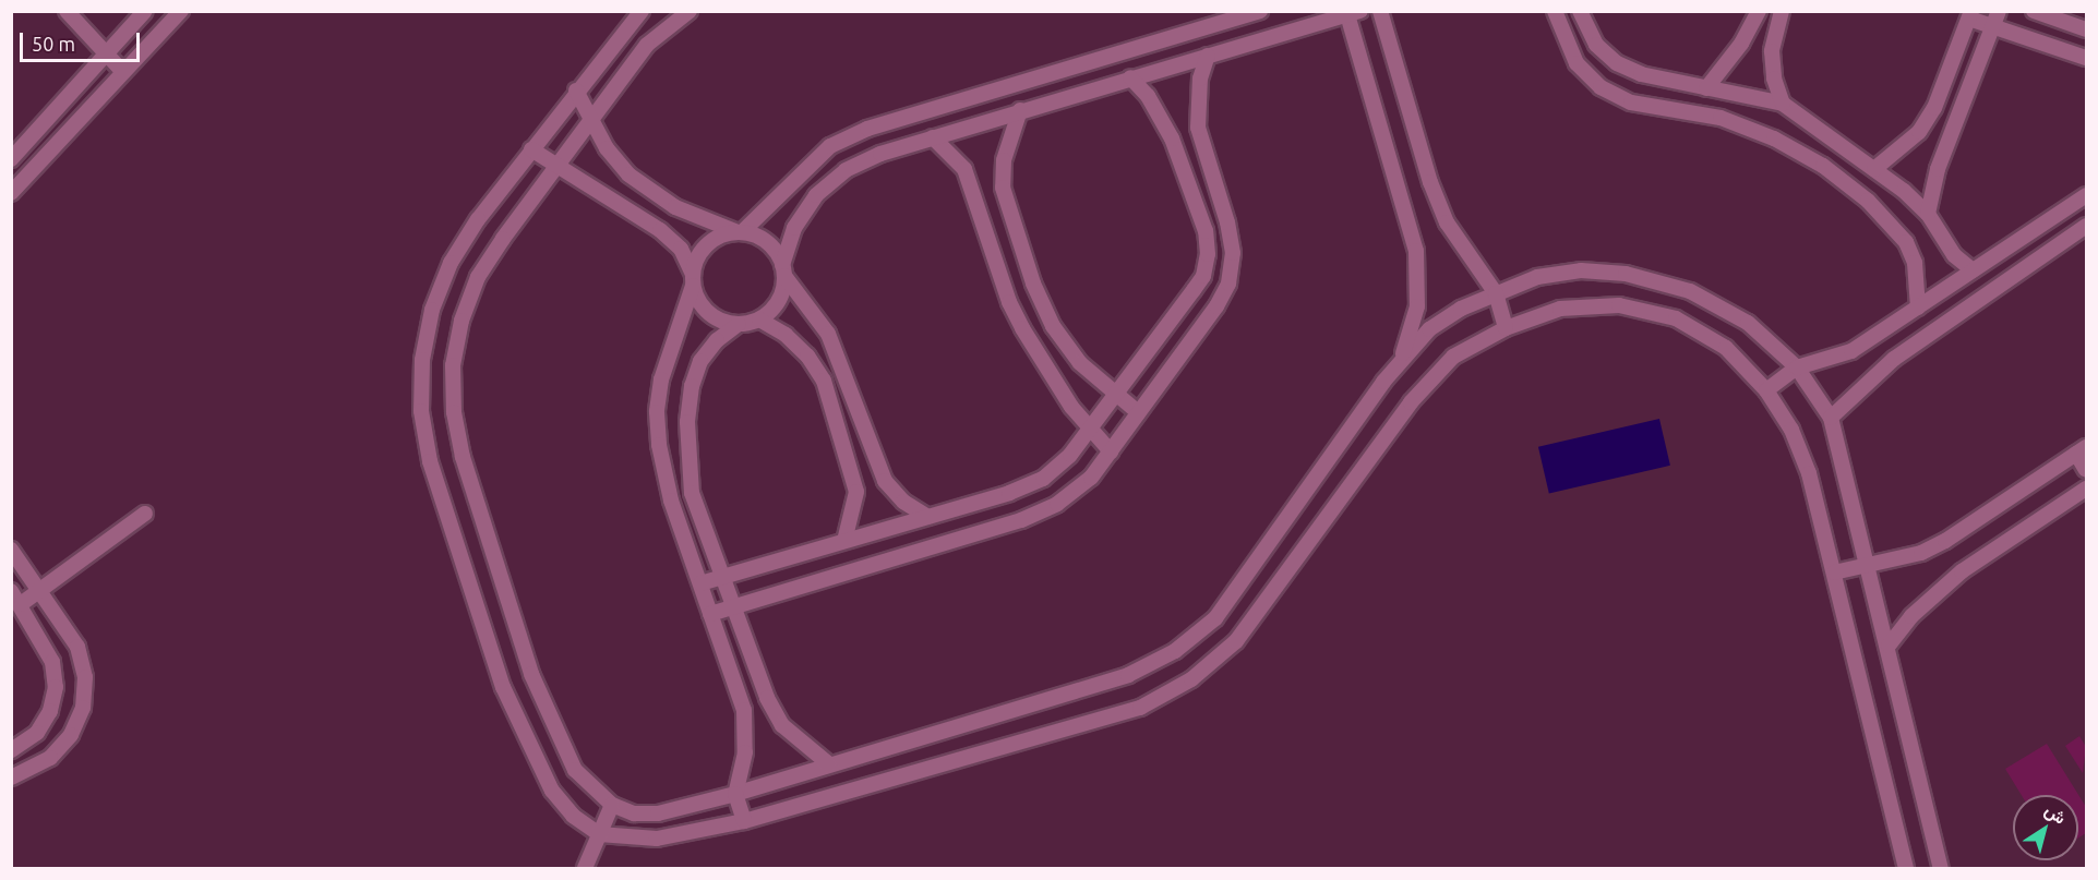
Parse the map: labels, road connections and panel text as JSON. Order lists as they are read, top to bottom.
{
  "scale_bar": "50 m",
  "north": "top right"
}
